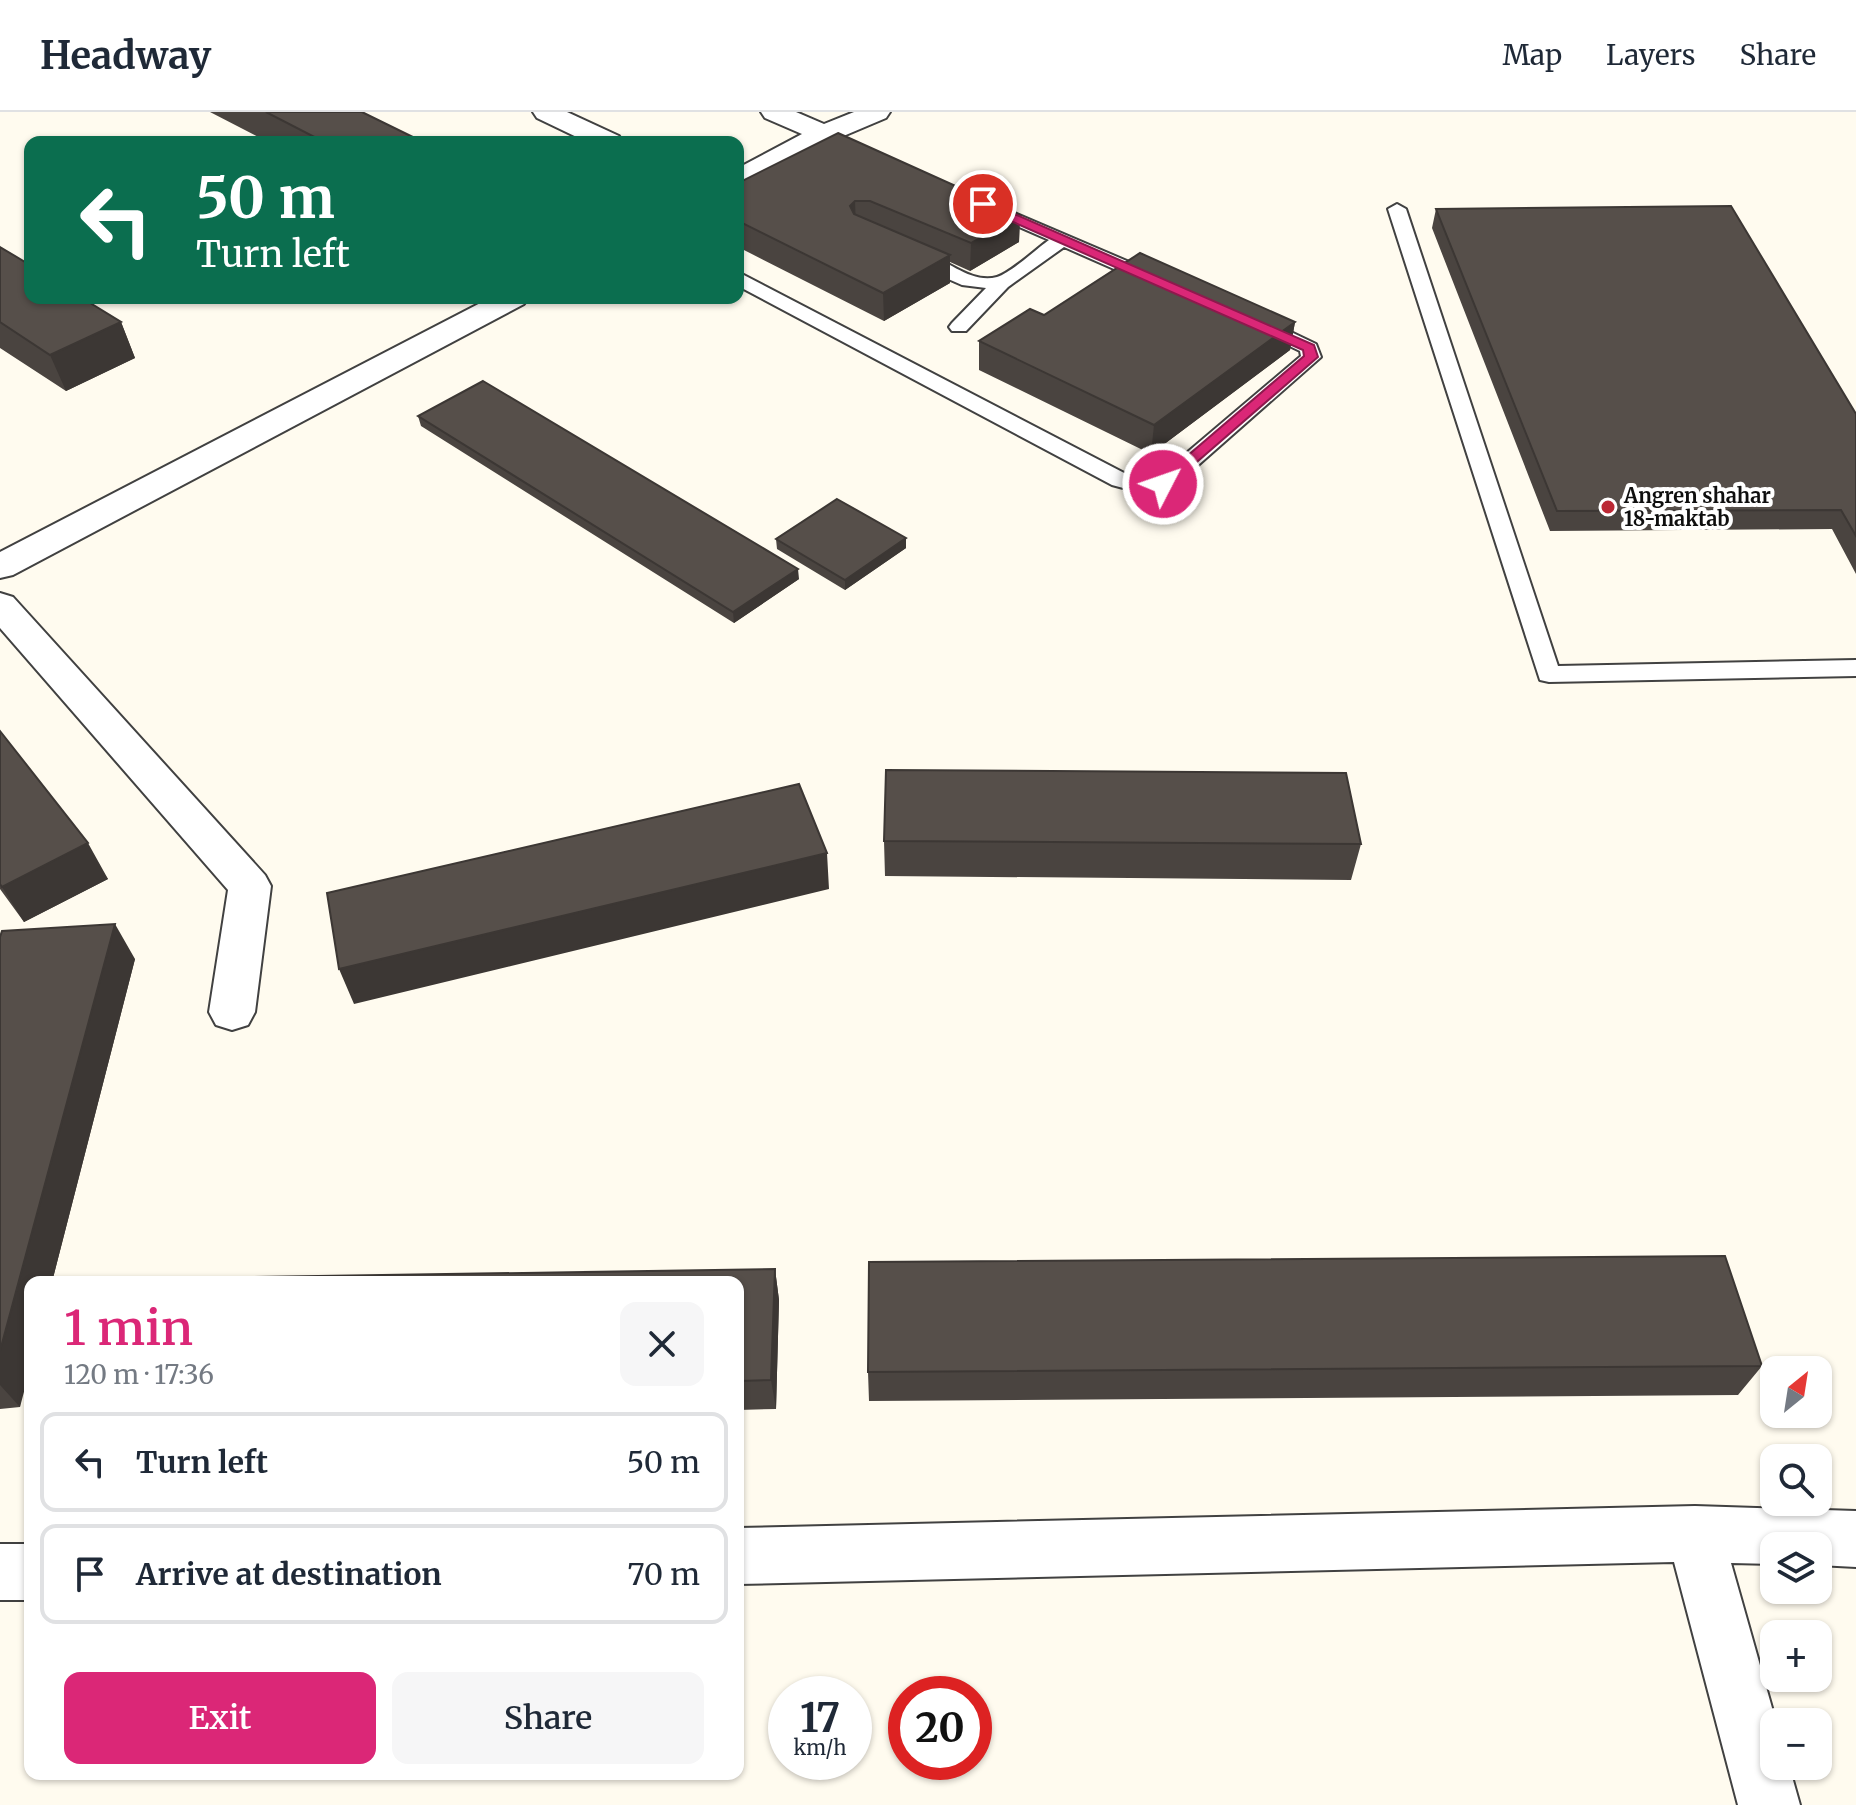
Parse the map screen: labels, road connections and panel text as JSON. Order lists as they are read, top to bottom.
{
  "places": ["Angren shahar 18-maktab"],
  "north": "top right",
  "page": {
    "header": "Headway",
    "nav": ["Map", "Layers", "Share"],
    "turn": ["50 m", "Turn left"],
    "heading": ["1 min", "120 m · 17:36"],
    "map_buttons": ["+", "−"],
    "list": [
      {
        "name": "Turn left",
        "value": "50 m"
      },
      {
        "name": "Arrive at destination",
        "value": "70 m"
      }
    ],
    "buttons": ["Exit", "Share"],
    "speed": "17 km/h",
    "limit": "20"
  }
}
